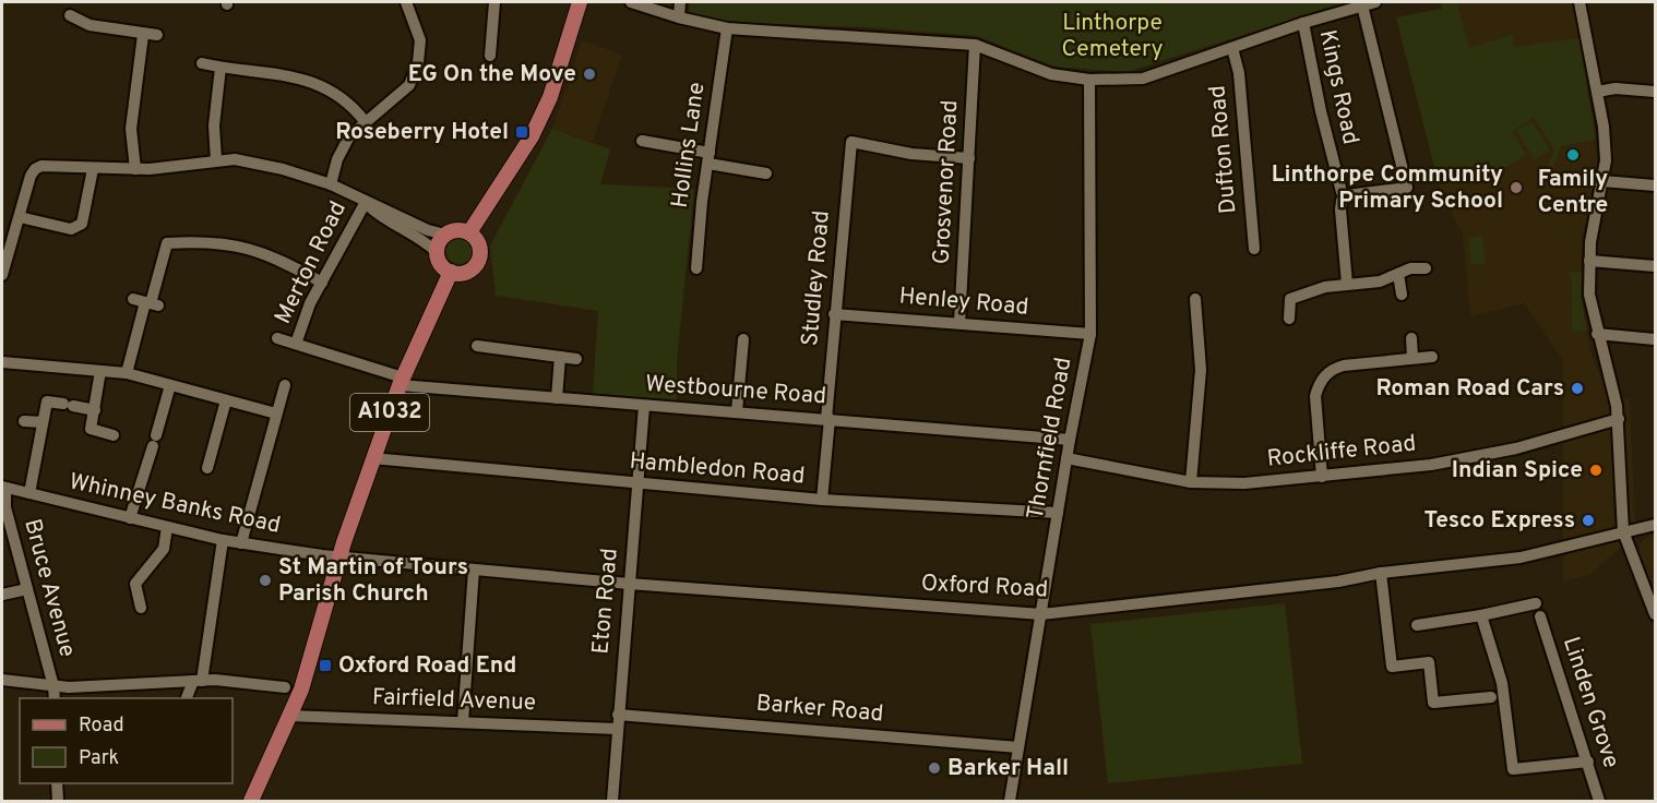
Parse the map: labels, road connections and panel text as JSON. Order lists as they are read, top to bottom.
{
  "streets": {
    "main road": ["A1032"],
    "street": [
      "Kings Road",
      "Hollins Lane",
      "Dufton Road",
      "Grosvenor Road",
      "Merton Road",
      "Studley Road",
      "Henley Road",
      "Westbourne Road",
      "Thornfield Road",
      "Rockliffe Road",
      "Hambledon Road",
      "Whinney Banks Road",
      "Oxford Road",
      "Bruce Avenue",
      "Eton Road",
      "Fairfield Avenue",
      "Linden Grove",
      "Barker Road"
    ]
  },
  "crossings": [
    ["Grosvenor Road", "Studley Road"],
    ["Grosvenor Road", "Henley Road"],
    ["Merton Road", "Westbourne Road"],
    ["Studley Road", "Henley Road"],
    ["Studley Road", "Westbourne Road"],
    ["Studley Road", "Hambledon Road"],
    ["Henley Road", "Thornfield Road"],
    ["Westbourne Road", "A1032"],
    ["Westbourne Road", "Thornfield Road"],
    ["Westbourne Road", "Eton Road"],
    ["A1032", "Hambledon Road"],
    ["A1032", "Whinney Banks Road"],
    ["A1032", "Oxford Road"],
    ["A1032", "Fairfield Avenue"],
    ["Thornfield Road", "Rockliffe Road"],
    ["Thornfield Road", "Hambledon Road"],
    ["Thornfield Road", "Oxford Road"],
    ["Thornfield Road", "Barker Road"],
    ["Hambledon Road", "Eton Road"],
    ["Whinney Banks Road", "Oxford Road"],
    ["Whinney Banks Road", "Bruce Avenue"],
    ["Oxford Road", "Eton Road"],
    ["Eton Road", "Fairfield Avenue"],
    ["Eton Road", "Barker Road"]
  ],
  "parks": ["Linthorpe Cemetery"],
  "places": {
    "other": [
      "EG On the Move",
      "Family Centre",
      "Linthorpe Community Primary School",
      "Roman Road Cars",
      "Indian Spice",
      "Tesco Express",
      "St Martin of Tours Parish Church",
      "Barker Hall"
    ],
    "transit": ["Roseberry Hotel", "Oxford Road End"]
  },
  "legend": ["Road", "Park"]
}
